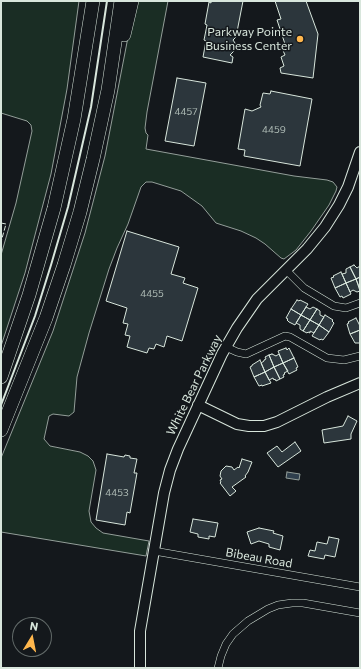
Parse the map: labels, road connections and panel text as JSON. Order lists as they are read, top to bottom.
{
  "streets": {
    "street": ["White Bear Parkway", "Bibeau Road"]
  },
  "crossings": [
    ["White Bear Parkway", "Bibeau Road"]
  ],
  "places": ["Parkway Pointe Business Center"],
  "house_numbers": [
    "4457",
    "4459",
    "4455",
    "4453"
  ],
  "north": "top"
}
